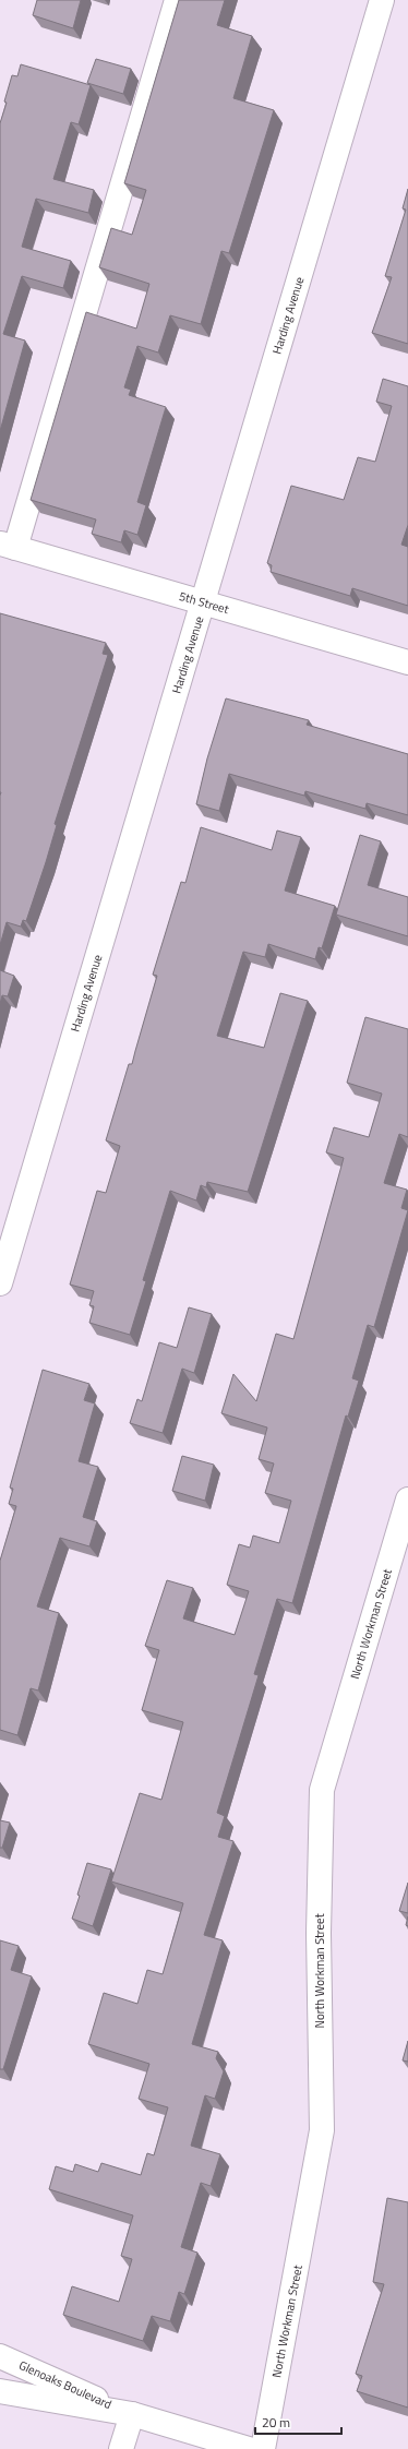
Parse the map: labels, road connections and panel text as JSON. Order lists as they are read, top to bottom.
{
  "streets": {
    "street": [
      "Harding Avenue",
      "5th Street",
      "North Workman Street",
      "Glenoaks Boulevard"
    ]
  },
  "crossings": [
    ["Harding Avenue", "5th Street"]
  ],
  "scale_bar": "20 m"
}
